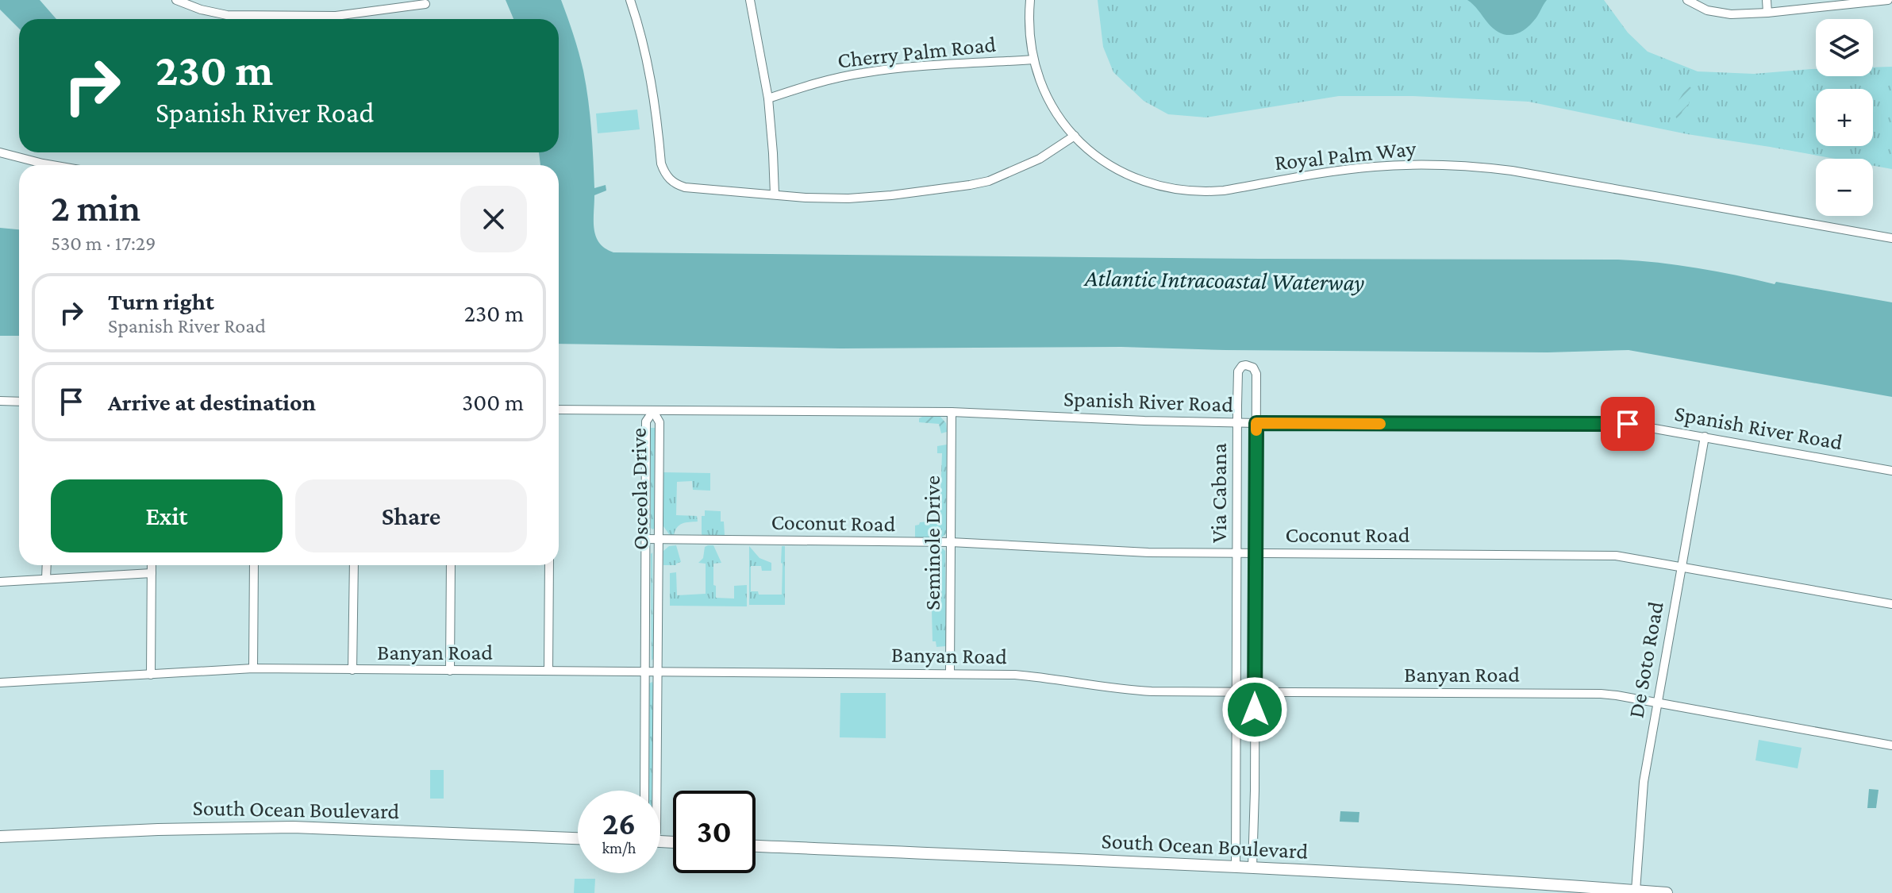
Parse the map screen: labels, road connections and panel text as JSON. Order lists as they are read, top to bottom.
{
  "streets": {
    "main road": ["South Ocean Boulevard"],
    "street": [
      "Cherry Palm Road",
      "Royal Palm Way",
      "Spanish River Road",
      "Osceola Drive",
      "Via Cabana",
      "Coconut Road",
      "Seminole Drive",
      "Banyan Road",
      "De Soto Road"
    ]
  },
  "crossings": [
    ["Cherry Palm Road", "Royal Palm Way"],
    ["Spanish River Road", "Osceola Drive"],
    ["Spanish River Road", "Via Cabana"],
    ["Spanish River Road", "Seminole Drive"],
    ["Spanish River Road", "De Soto Road"],
    ["Osceola Drive", "Coconut Road"],
    ["Osceola Drive", "Banyan Road"],
    ["Via Cabana", "Coconut Road"],
    ["Via Cabana", "Banyan Road"],
    ["Via Cabana", "South Ocean Boulevard"],
    ["Coconut Road", "Seminole Drive"],
    ["Coconut Road", "De Soto Road"],
    ["Seminole Drive", "Banyan Road"],
    ["Banyan Road", "De Soto Road"],
    ["De Soto Road", "South Ocean Boulevard"]
  ],
  "water": ["Atlantic Intracoastal Waterway"],
  "page": {
    "map_buttons": ["+", "−"],
    "turn": ["230 m", "Spanish River Road"],
    "heading": ["2 min", "530 m · 17:29"],
    "list": [
      {
        "name": "Turn right",
        "note": "Spanish River Road",
        "value": "230 m"
      },
      {
        "name": "Arrive at destination",
        "value": "300 m"
      }
    ],
    "buttons": ["Exit", "Share"],
    "speed": "26 km/h",
    "limit": "30"
  }
}
